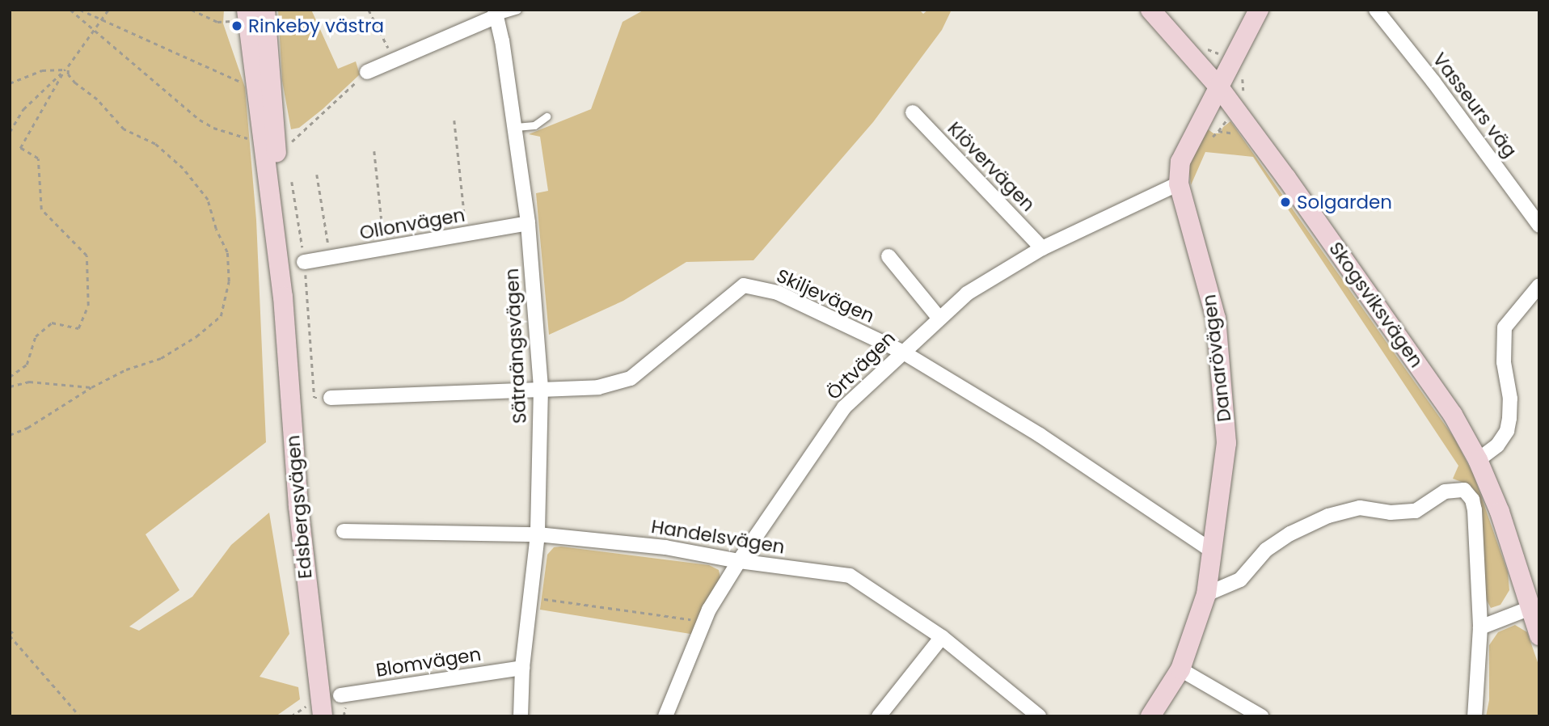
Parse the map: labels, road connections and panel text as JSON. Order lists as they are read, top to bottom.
{
  "streets": {
    "street": [
      "Vasseurs väg",
      "Klövervägen",
      "Ollonvägen",
      "Skiljevägen",
      "Skogsviksvägen",
      "Sätraängsvägen",
      "Danarövägen",
      "Örtvägen",
      "Edsbergsvägen",
      "Handelsvägen",
      "Blomvägen"
    ]
  },
  "crossings": [
    ["Klövervägen", "Örtvägen"],
    ["Ollonvägen", "Sätraängsvägen"],
    ["Skiljevägen", "Sätraängsvägen"],
    ["Skiljevägen", "Danarövägen"],
    ["Skiljevägen", "Örtvägen"],
    ["Skogsviksvägen", "Danarövägen"],
    ["Sätraängsvägen", "Handelsvägen"],
    ["Sätraängsvägen", "Blomvägen"],
    ["Danarövägen", "Örtvägen"],
    ["Örtvägen", "Handelsvägen"]
  ],
  "places": ["Rinkeby västra", "Solgarden"]
}
